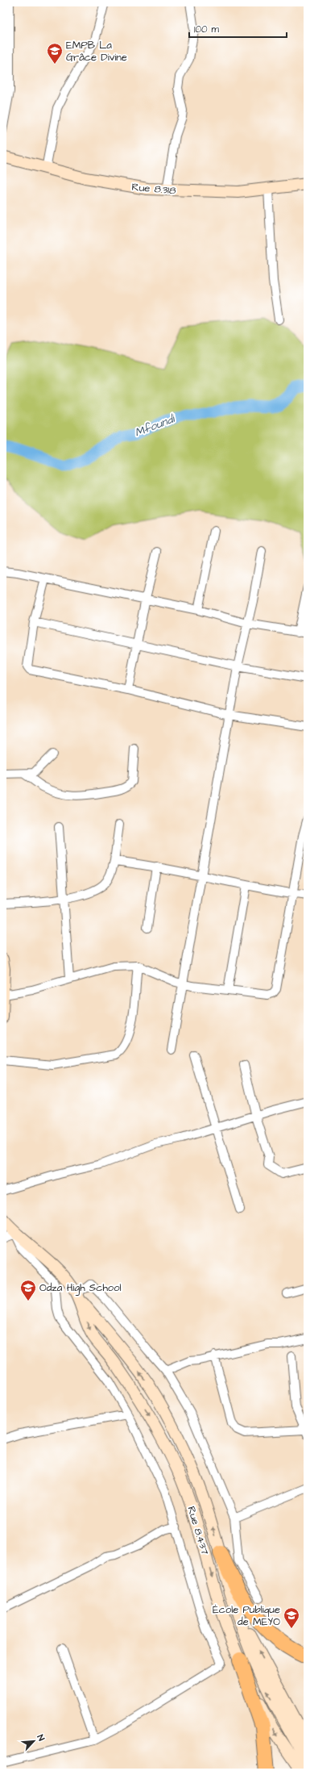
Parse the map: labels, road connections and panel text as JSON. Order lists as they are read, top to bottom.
{
  "streets": {
    "main road": ["Rue 8.318", "Rue 8.437"]
  },
  "water": ["Mfoundi"],
  "places": {
    "school or university": ["EMPB La Grâce Divine", "Odza High School", "École Publique de MEYO"]
  },
  "scale_bar": "100 m",
  "north": "top right"
}
